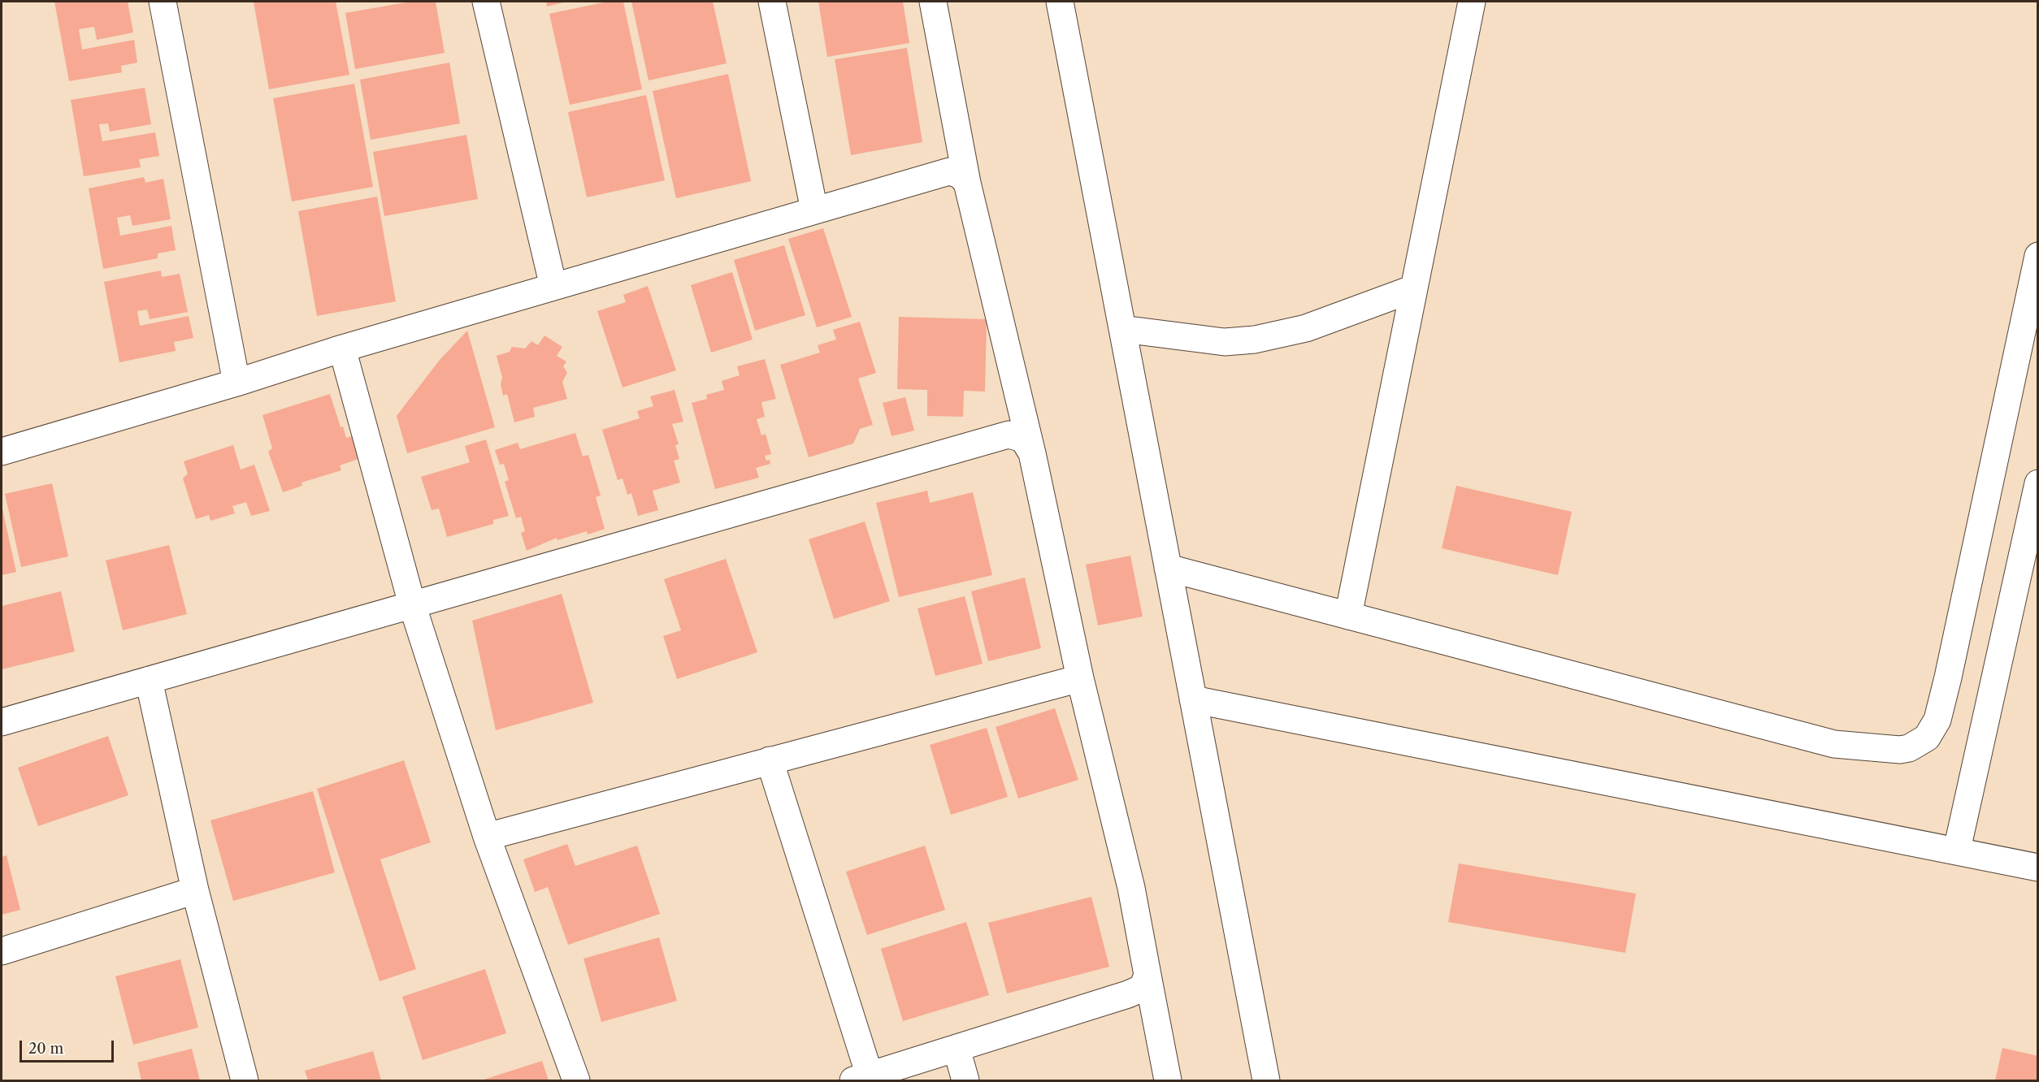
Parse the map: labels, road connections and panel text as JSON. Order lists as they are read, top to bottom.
{
  "scale_bar": "20 m"
}
